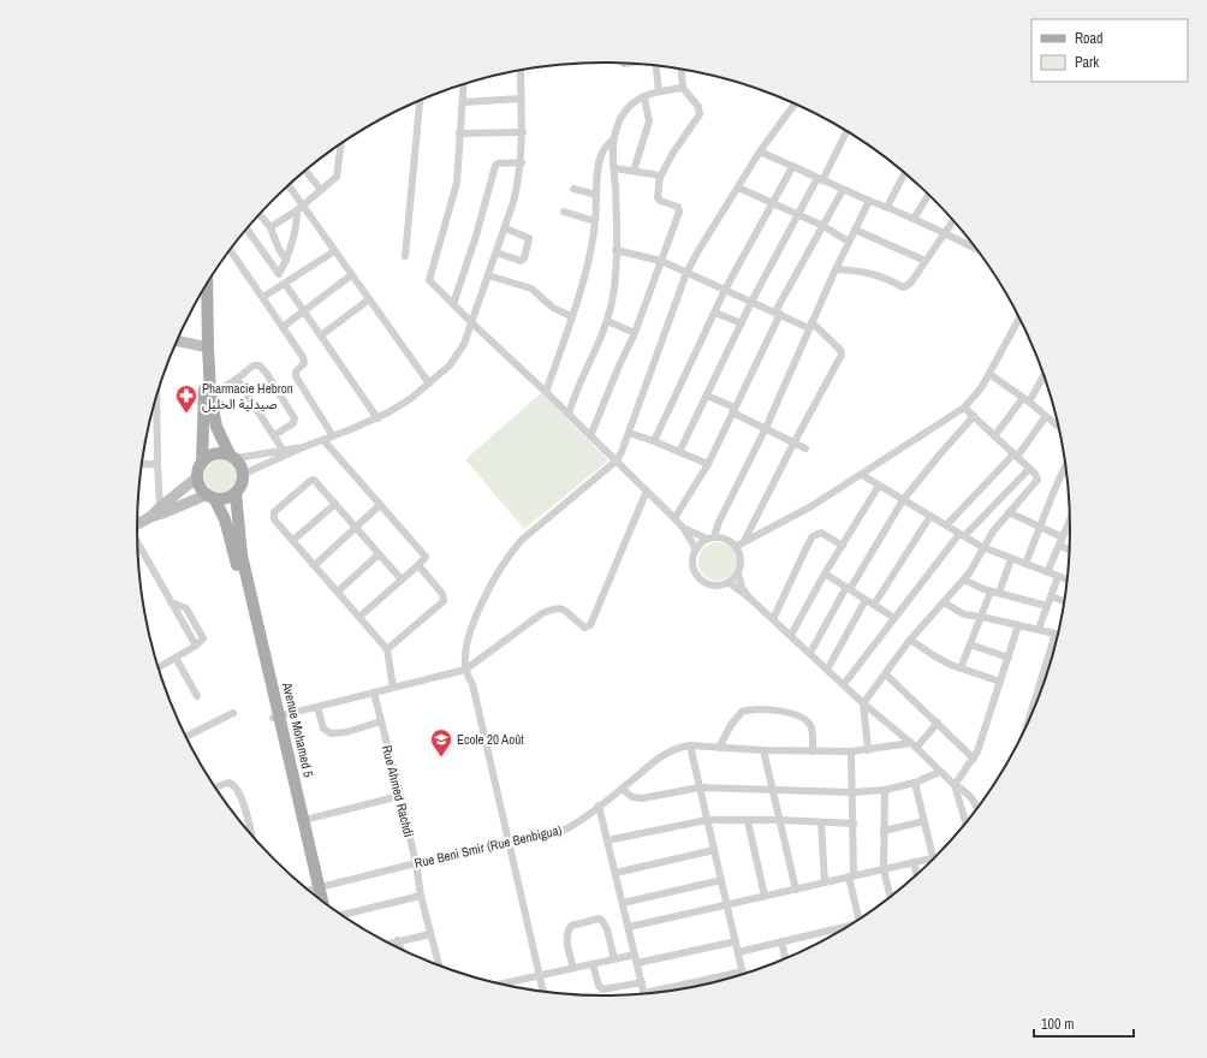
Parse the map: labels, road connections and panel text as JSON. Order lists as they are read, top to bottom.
{
  "streets": {
    "main road": ["Avenue Mohamed 5"],
    "street": ["Rue Ahmed Rachdi", "Rue Beni Smir (Rue Benbigua)"]
  },
  "crossings": [
    ["Avenue Mohamed 5", "Rue Beni Smir (Rue Benbigua)"],
    ["Rue Ahmed Rachdi", "Rue Beni Smir (Rue Benbigua)"]
  ],
  "places": {
    "pharmacy": ["Pharmacie Hebron صيدلية الخليل"],
    "school or university": ["Ecole 20 Août"]
  },
  "legend": ["Road", "Park"],
  "scale_bar": "100 m"
}
